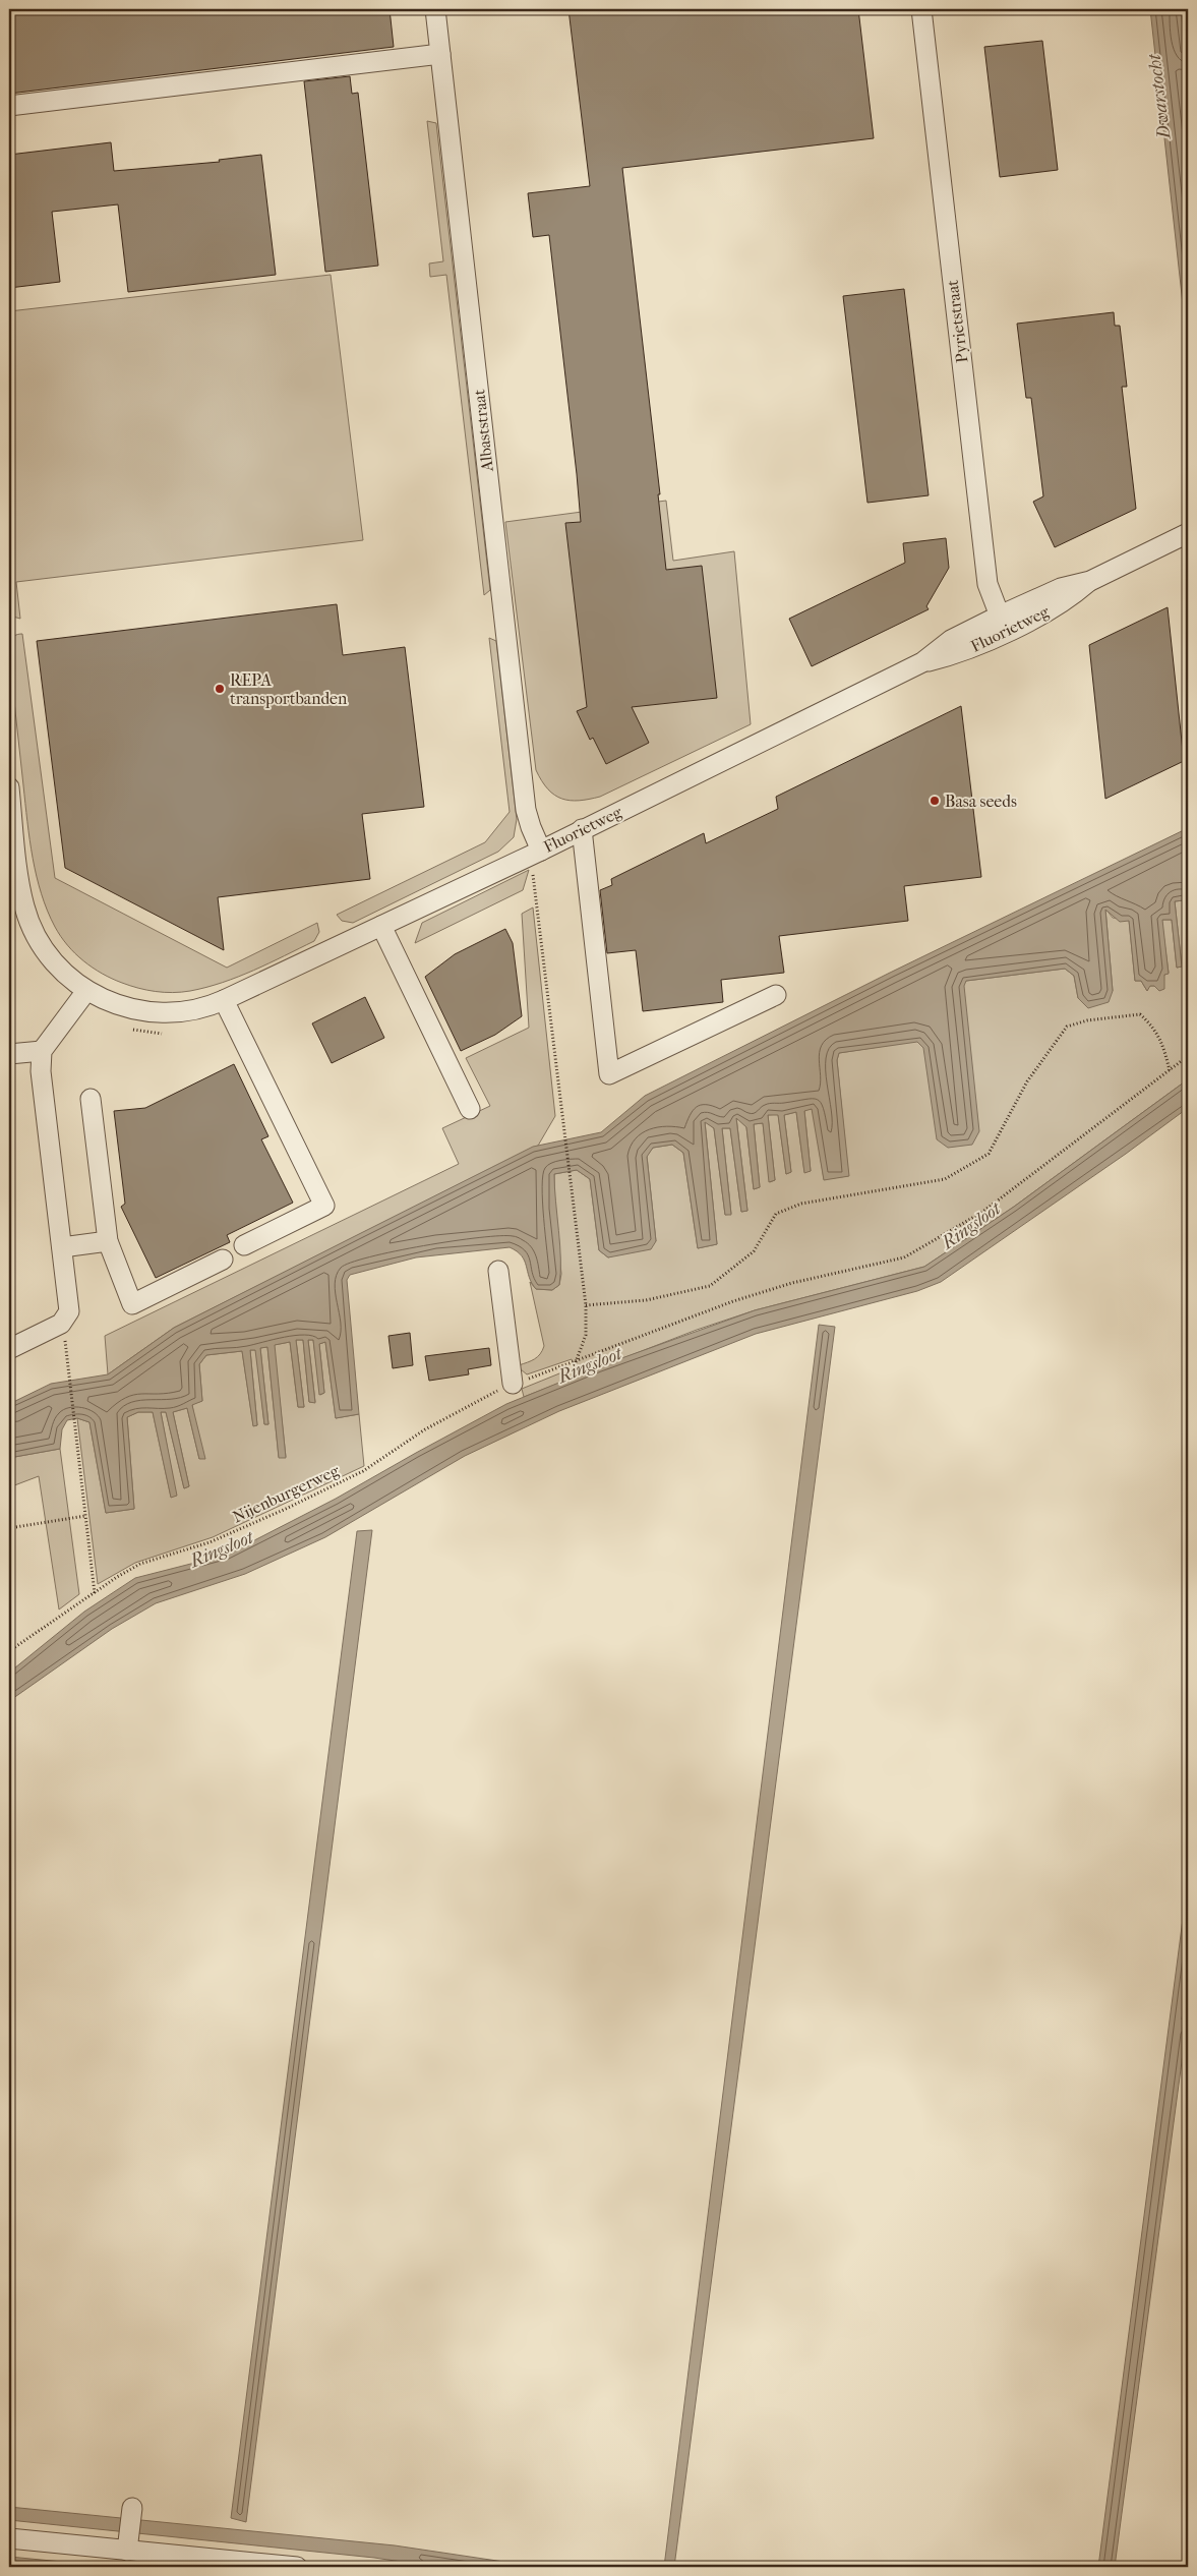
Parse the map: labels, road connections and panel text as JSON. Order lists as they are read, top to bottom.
{
  "streets": {
    "street": ["Pyrietstraat", "Albaststraat", "Fluorietweg"],
    "path": ["Nijenburgerweg"]
  },
  "crossings": [
    ["Pyrietstraat", "Fluorietweg"],
    ["Albaststraat", "Fluorietweg"]
  ],
  "water": ["Dwarstocht", "Ringsloot"],
  "places": ["REPA transportbanden", "Basa seeds"]
}
